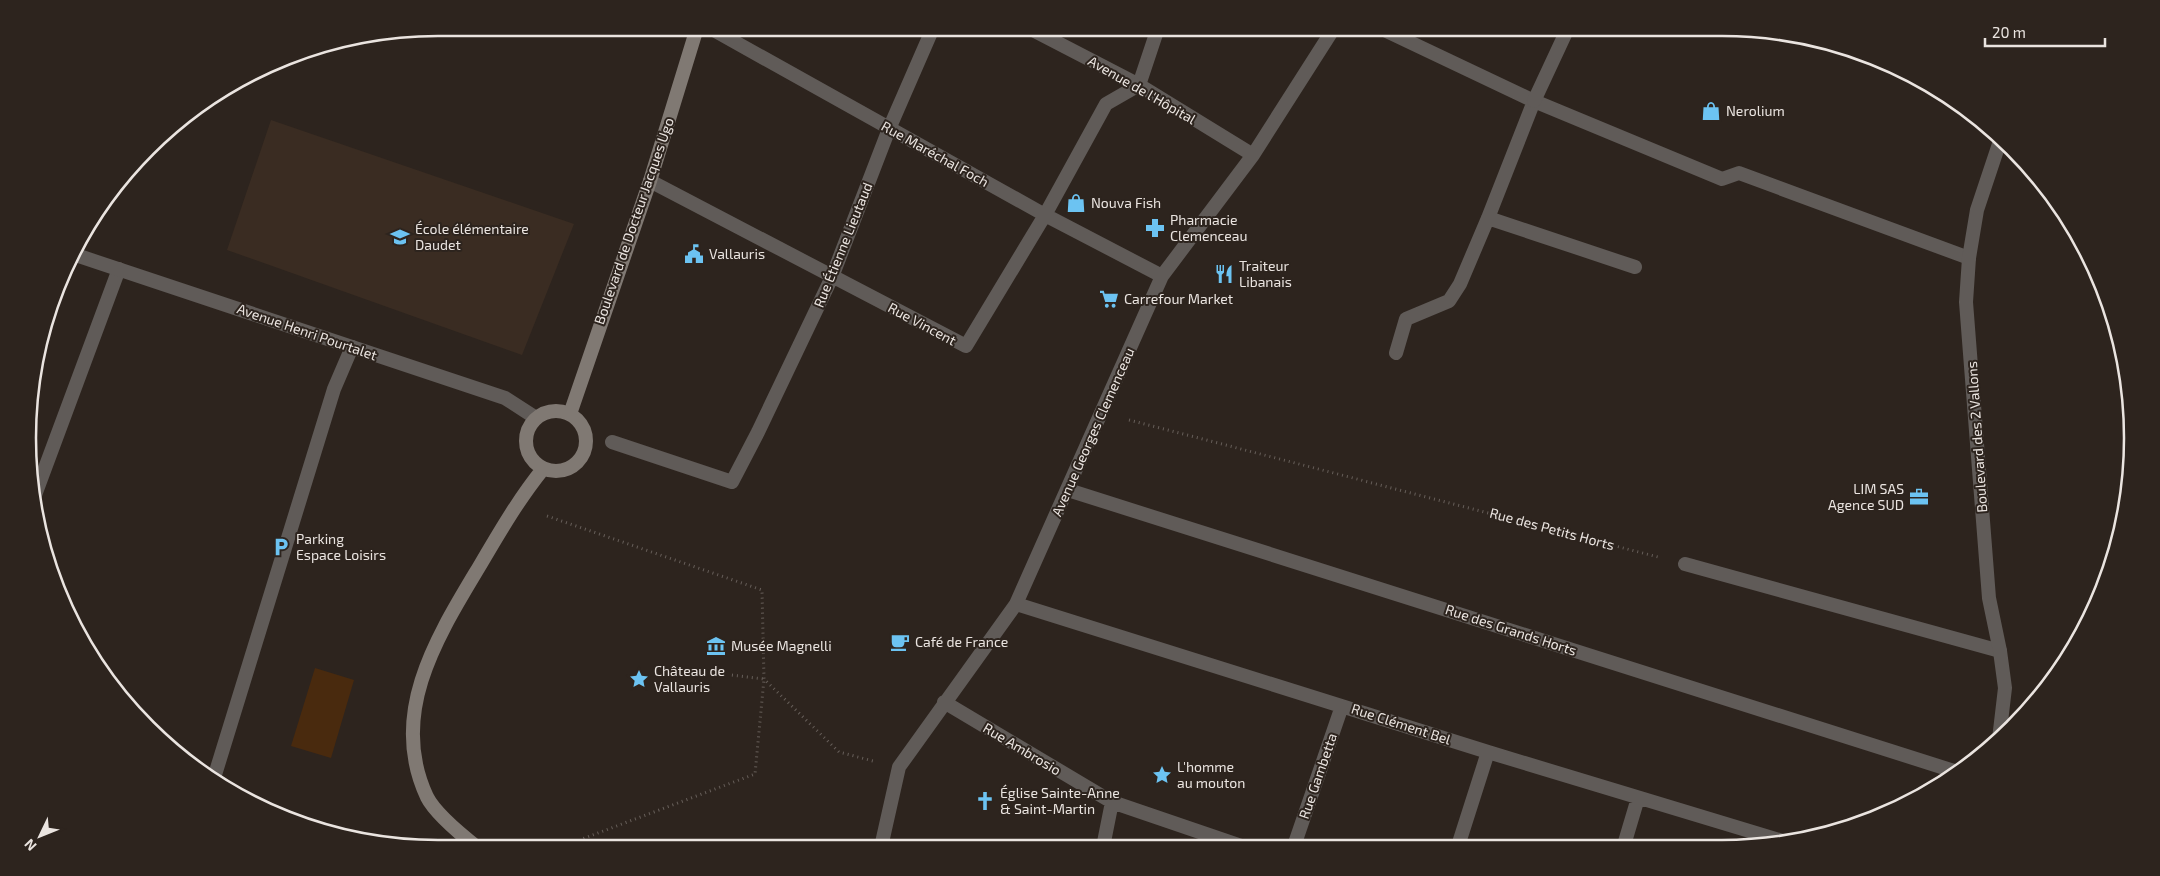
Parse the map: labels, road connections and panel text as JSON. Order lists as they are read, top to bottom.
{
  "streets": {
    "main road": ["Boulevard de Docteur Jacques Ugo"],
    "street": [
      "Avenue de l'Hôpital",
      "Rue Maréchal Foch",
      "Rue Étienne Lieutaud",
      "Rue Vincent",
      "Avenue Henri Pourtalet",
      "Avenue Georges Clemenceau",
      "Boulevard des 2 Vallons",
      "Rue des Grands Horts",
      "Rue Clément Bel",
      "Rue Ambrosio",
      "Rue Gambetta"
    ],
    "path": ["Rue des Petits Horts"]
  },
  "crossings": [
    ["Avenue de l'Hôpital", "Rue Vincent"],
    ["Avenue de l'Hôpital", "Avenue Georges Clemenceau"],
    ["Rue Maréchal Foch", "Rue Étienne Lieutaud"],
    ["Rue Maréchal Foch", "Rue Vincent"],
    ["Rue Maréchal Foch", "Avenue Georges Clemenceau"],
    ["Boulevard de Docteur Jacques Ugo", "Rue Vincent"],
    ["Boulevard de Docteur Jacques Ugo", "Avenue Henri Pourtalet"],
    ["Rue Étienne Lieutaud", "Rue Vincent"],
    ["Avenue Georges Clemenceau", "Rue des Petits Horts"],
    ["Avenue Georges Clemenceau", "Rue des Grands Horts"],
    ["Avenue Georges Clemenceau", "Rue Clément Bel"],
    ["Avenue Georges Clemenceau", "Rue Ambrosio"],
    ["Rue Clément Bel", "Rue Gambetta"]
  ],
  "places": {
    "shop": ["Nerolium", "Nouva Fish"],
    "pharmacy": ["Pharmacie Clemenceau"],
    "school or university": ["École élémentaire Daudet"],
    "public building": ["Vallauris"],
    "restaurant": ["Traiteur Libanais"],
    "supermarket": ["Carrefour Market"],
    "office": ["LIM SAS Agence SUD"],
    "parking": ["Parking Espace Loisirs"],
    "cafe": ["Café de France"],
    "museum": ["Musée Magnelli"],
    "place": ["Château de Vallauris", "L'homme au mouton"],
    "church": ["Église Sainte-Anne & Saint-Martin"]
  },
  "scale_bar": "20 m",
  "north": "bottom left"
}
